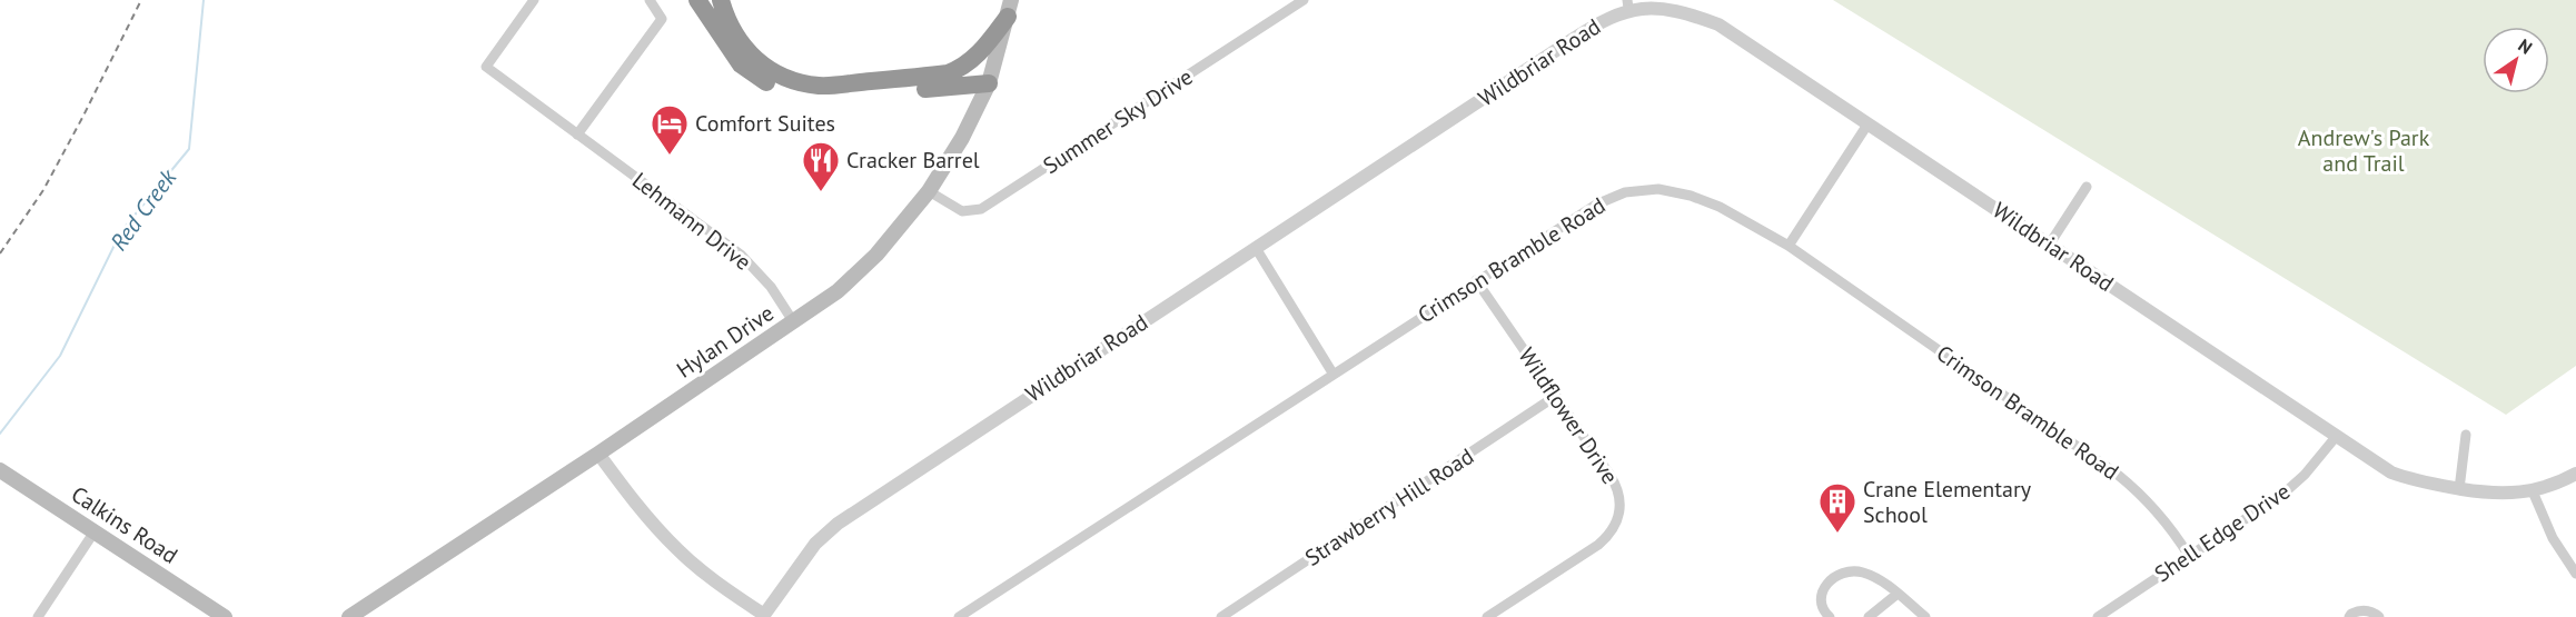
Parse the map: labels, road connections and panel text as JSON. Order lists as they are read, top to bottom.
{
  "streets": {
    "main road": ["Hylan Drive", "Calkins Road"],
    "street": [
      "Wildbriar Road",
      "Summer Sky Drive",
      "Lehmann Drive",
      "Crimson Bramble Road",
      "Wildflower Drive",
      "Strawberry Hill Road",
      "Shell Edge Drive"
    ]
  },
  "crossings": [
    ["Wildbriar Road", "Shell Edge Drive"],
    ["Summer Sky Drive", "Hylan Drive"],
    ["Lehmann Drive", "Hylan Drive"],
    ["Crimson Bramble Road", "Wildflower Drive"],
    ["Crimson Bramble Road", "Shell Edge Drive"],
    ["Wildflower Drive", "Strawberry Hill Road"]
  ],
  "water": ["Red Creek"],
  "parks": ["Andrew's Park and Trail"],
  "places": {
    "hotel": ["Comfort Suites"],
    "restaurant": ["Cracker Barrel"],
    "building": ["Crane Elementary School"]
  },
  "north": "top right"
}
